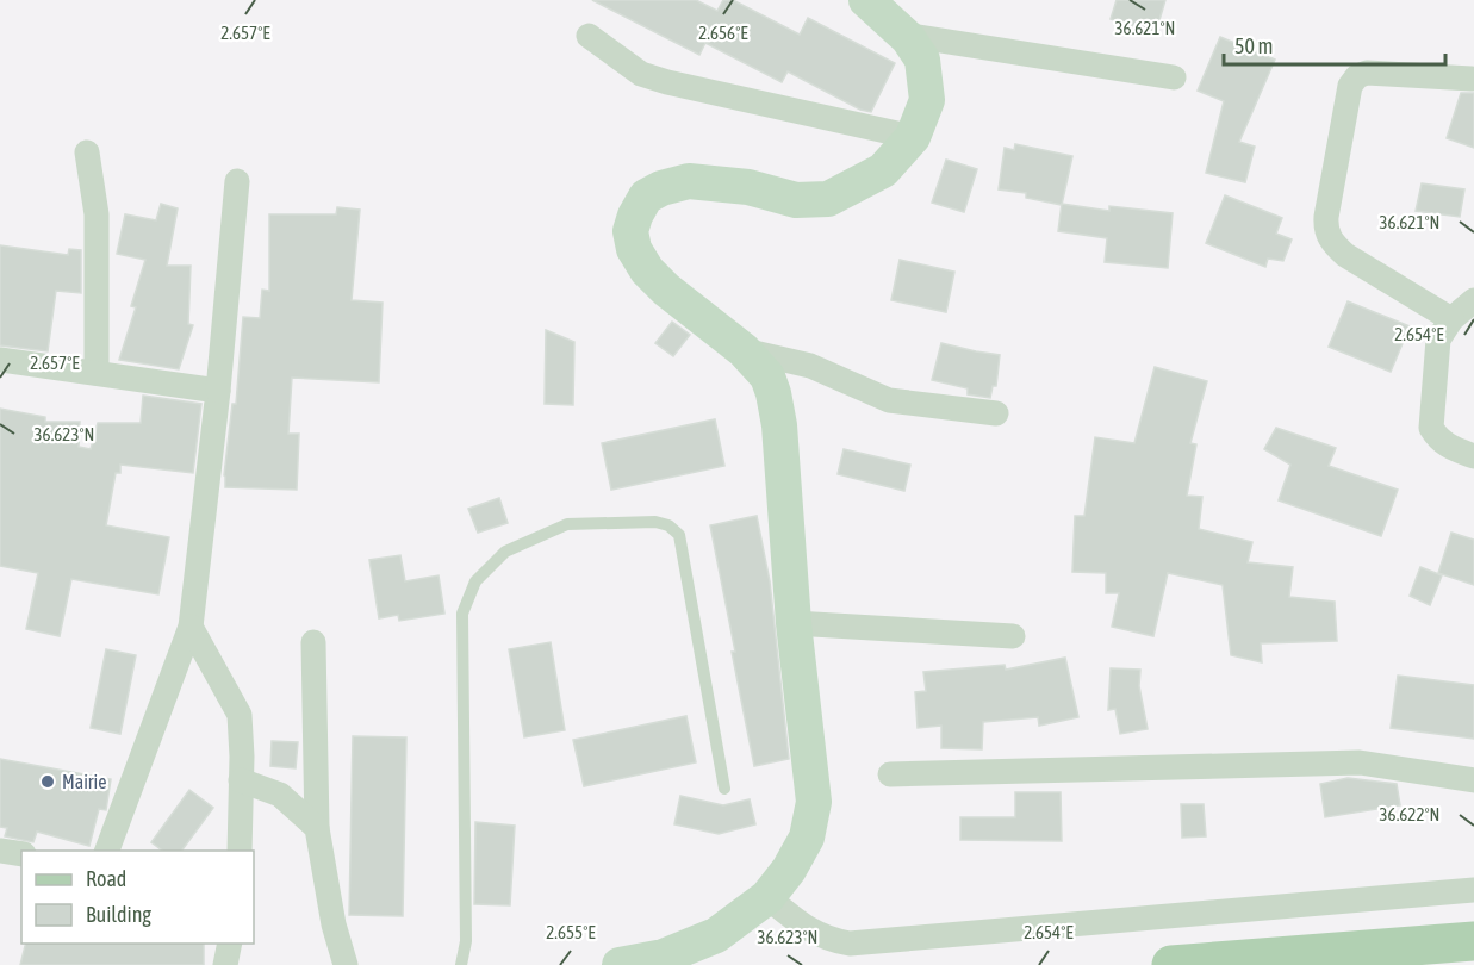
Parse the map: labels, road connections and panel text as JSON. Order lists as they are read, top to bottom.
{
  "places": ["Mairie"],
  "legend": ["Road", "Building"],
  "scale_bar": "50 m",
  "coordinates": [
    "36.621°N",
    "2.657°E",
    "2.656°E",
    "2.654°E",
    "36.623°N",
    "36.622°N",
    "2.655°E"
  ]
}
